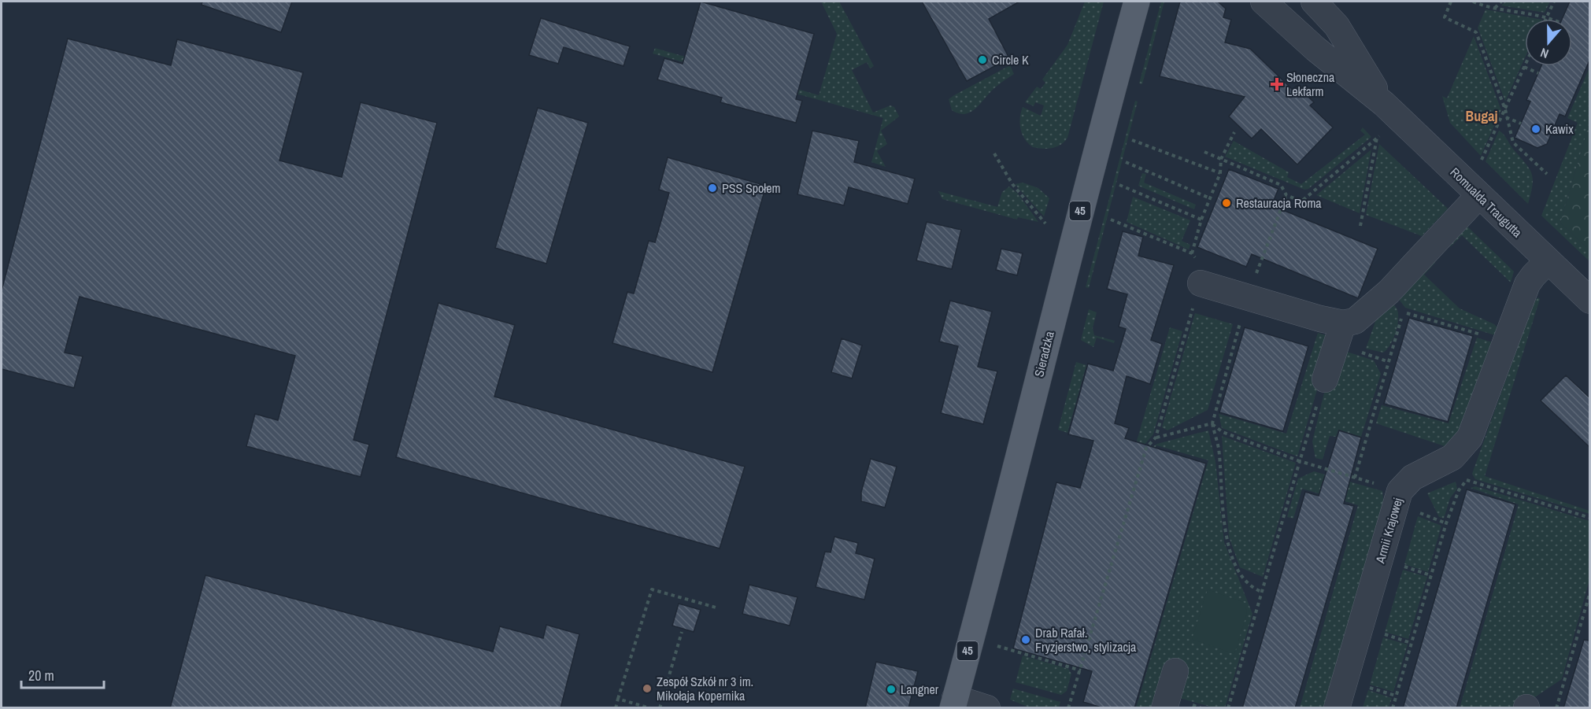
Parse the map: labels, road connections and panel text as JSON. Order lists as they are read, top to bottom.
{
  "streets": {
    "main road": ["45", "Sieradzka"],
    "street": ["Romualda Traugutta", "Armii Krajowej"]
  },
  "crossings": [
    ["Romualda Traugutta", "Armii Krajowej"]
  ],
  "districts": ["Bugaj"],
  "places": {
    "other": [
      "Circle K",
      "Kawix",
      "PSS Społem",
      "Restauracja Roma",
      "Drab Rafał. Fryzjerstwo, stylizacja",
      "Zespół Szkół nr 3 im. Mikołaja Kopernika",
      "Langner"
    ],
    "health": ["Słoneczna Lekfarm"]
  },
  "scale_bar": "20 m",
  "north": "bottom"
}
